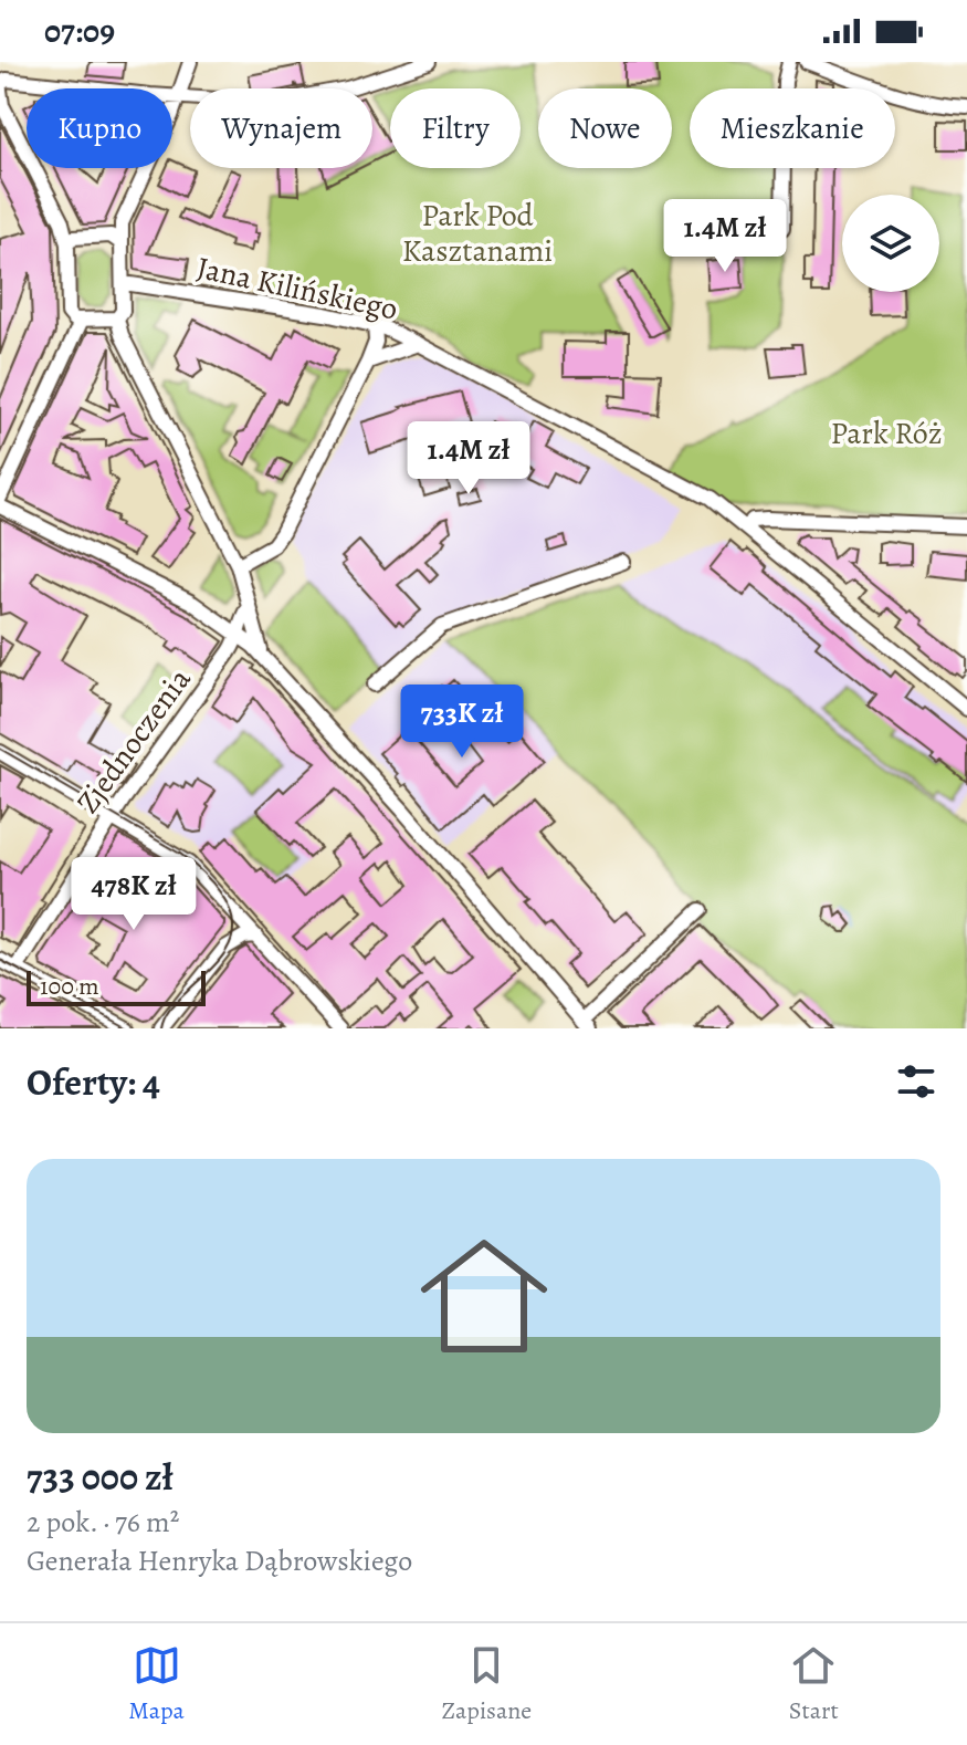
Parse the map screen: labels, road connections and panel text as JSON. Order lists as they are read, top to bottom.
{
  "streets": {
    "street": ["Jana Kilińskiego", "Zjednoczenia"]
  },
  "parks": ["Park Pod Kasztanami", "Park Róż"],
  "scale_bar": "100 m",
  "page": {
    "status": "07:09",
    "chip": [
      "Kupno",
      "Wynajem",
      "Filtry",
      "Nowe",
      "Mieszkanie"
    ],
    "price": [
      "1.4M zł",
      "1.4M zł",
      "733K zł",
      "478K zł"
    ],
    "scale": "100 m",
    "heading": "Oferty: 4",
    "list": [
      {
        "name": "733 000 zł",
        "note": "2 pok. · 76 m² · Generała Henryka Dąbrowskiego"
      }
    ],
    "tabs": ["Mapa", "Zapisane", "Start"]
  }
}
